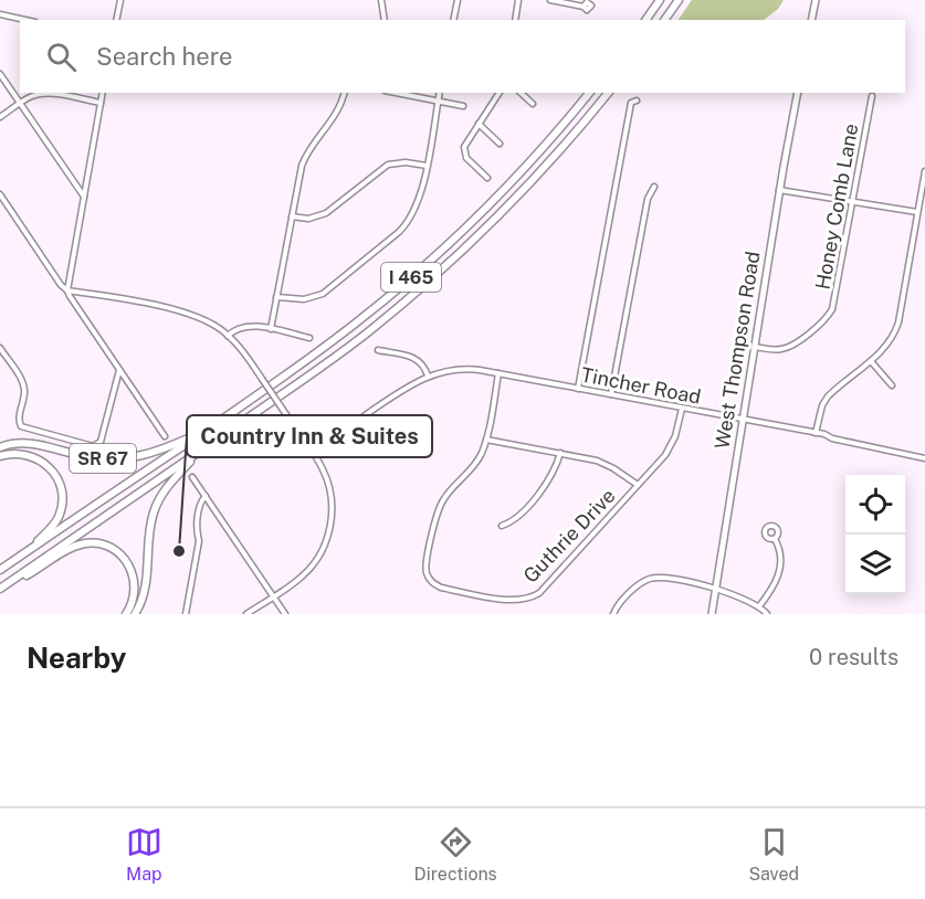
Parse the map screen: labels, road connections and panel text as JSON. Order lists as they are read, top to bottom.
{
  "streets": {
    "highway": ["I 465", "SR 67"],
    "main road": ["West Thompson Road"],
    "street": ["Honey Comb Lane", "Tincher Road", "Guthrie Drive"]
  },
  "crossings": [
    ["Honey Comb Lane", "West Thompson Road"],
    ["I 465", "SR 67"],
    ["West Thompson Road", "Tincher Road"],
    ["Tincher Road", "Guthrie Drive"]
  ],
  "places": ["Country Inn & Suites"],
  "page": {
    "search": "Search here",
    "heading": ["Nearby", "0 results"],
    "nav": ["Map", "Directions", "Saved"]
  }
}
